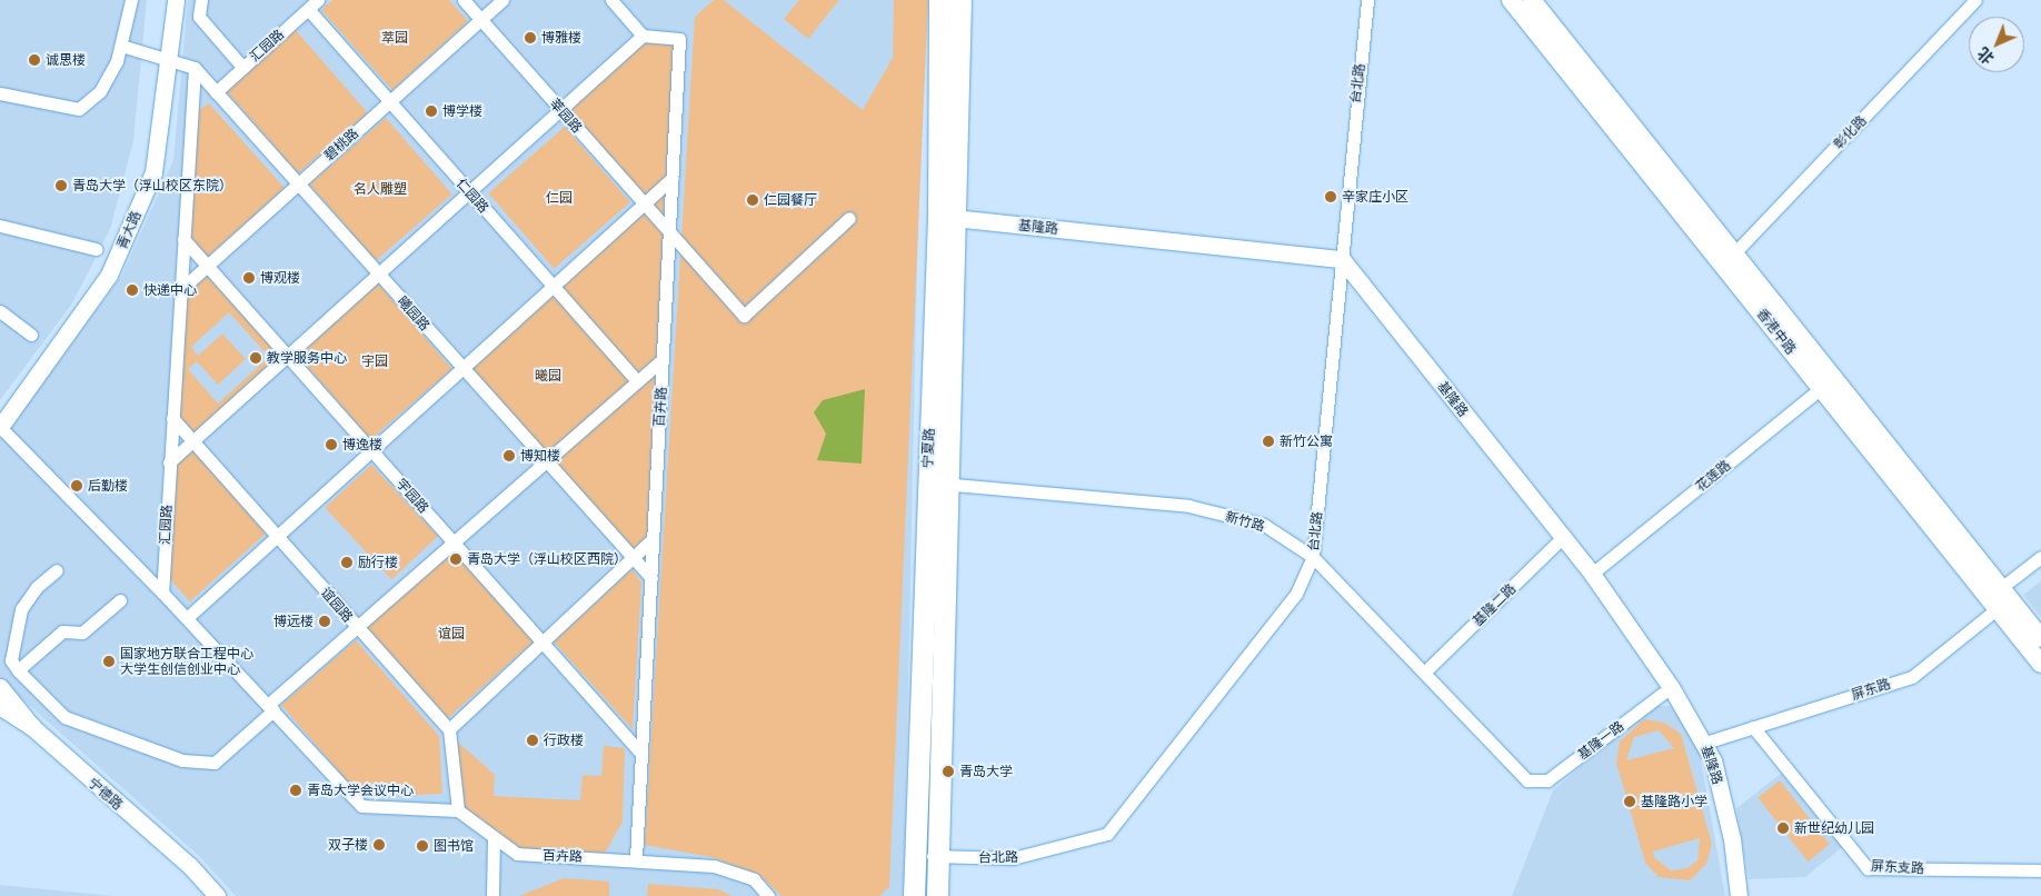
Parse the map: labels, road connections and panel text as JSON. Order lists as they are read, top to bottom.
{
  "streets": {
    "main road": ["香港中路", "宁夏路"],
    "street": [
      "汇园路",
      "台北路",
      "彰化路",
      "碧桃路",
      "仁园路",
      "基隆路",
      "青大路",
      "曦园路",
      "百卉路",
      "花莲路",
      "宇园路",
      "新竹路",
      "谊园路",
      "基隆二路",
      "屏东路",
      "基隆一路",
      "宁德路",
      "屏东支路"
    ]
  },
  "crossings": [
    ["汇园路", "碧桃路"],
    ["汇园路", "仁园路"],
    ["汇园路", "曦园路"],
    ["汇园路", "宇园路"],
    ["汇园路", "谊园路"],
    ["台北路", "基隆路"],
    ["台北路", "宁夏路"],
    ["台北路", "新竹路"],
    ["彰化路", "香港中路"],
    ["碧桃路", "仁园路"],
    ["碧桃路", "曦园路"],
    ["碧桃路", "宇园路"],
    ["基隆路", "宁夏路"],
    ["基隆路", "花莲路"],
    ["基隆路", "基隆二路"],
    ["基隆路", "屏东路"],
    ["基隆路", "基隆一路"],
    ["青大路", "曦园路"],
    ["曦园路", "百卉路"],
    ["香港中路", "花莲路"],
    ["香港中路", "屏东路"],
    ["百卉路", "宇园路"],
    ["宁夏路", "新竹路"],
    ["新竹路", "基隆二路"],
    ["新竹路", "基隆一路"],
    ["屏东路", "屏东支路"]
  ],
  "parks": [
    "萃园",
    "名人雕塑",
    "仁园",
    "宇园",
    "曦园",
    "谊园"
  ],
  "places": [
    "博雅楼",
    "诚思楼",
    "博学楼",
    "青岛大学（浮山校区东院）",
    "辛家庄小区",
    "仁园餐厅",
    "博观楼",
    "快递中心",
    "教学服务中心",
    "新竹公寓",
    "博逸楼",
    "博知楼",
    "后勤楼",
    "青岛大学（浮山校区西院）",
    "励行楼",
    "博远楼",
    "国家地方联合工程中心 大学生创信创业中心",
    "行政楼",
    "青岛大学",
    "青岛大学会议中心",
    "基隆路小学",
    "新世纪幼儿园",
    "双子楼",
    "图书馆"
  ],
  "north": "bottom left"
}
